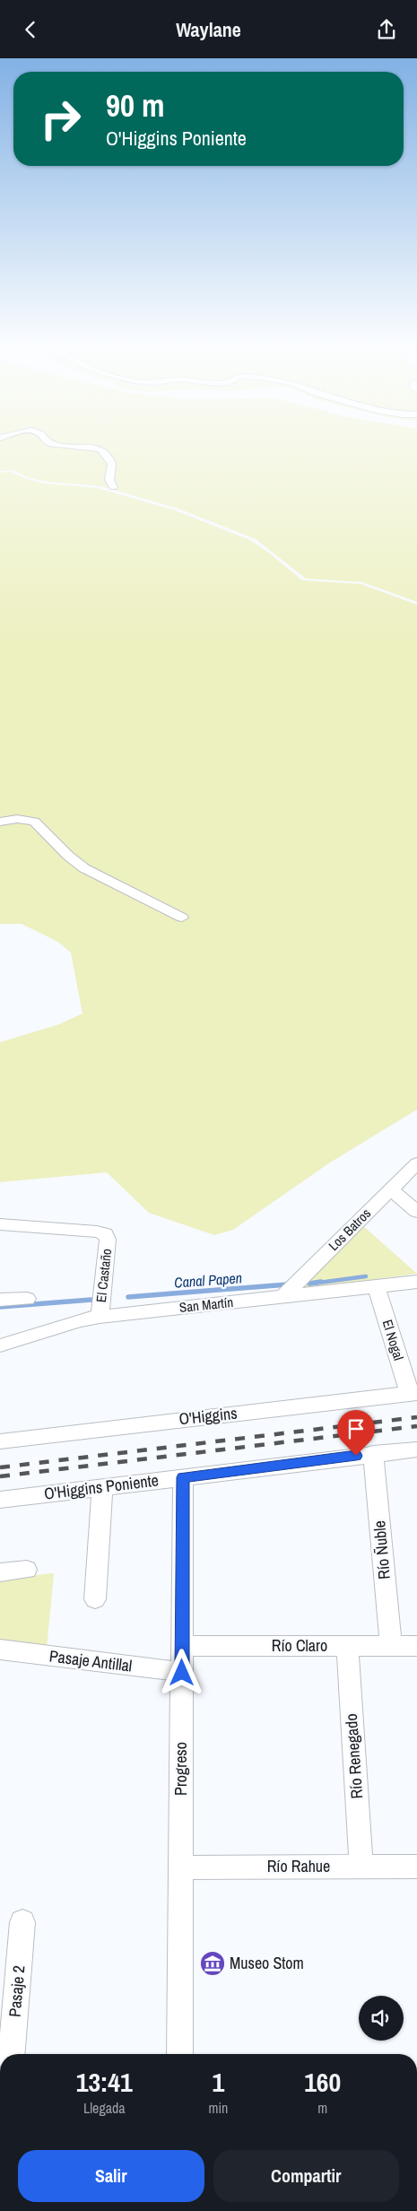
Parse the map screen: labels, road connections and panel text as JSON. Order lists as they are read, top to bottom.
{
  "streets": {
    "street": [
      "Los Batros",
      "El Castaño",
      "San Martín",
      "El Nogal",
      "O'Higgins",
      "O'Higgins Poniente",
      "Río Ñuble",
      "Río Claro",
      "Pasaje Antillal",
      "Río Renegado",
      "Progreso",
      "Río Rahue",
      "Pasaje 2"
    ]
  },
  "crossings": [
    ["Los Batros", "San Martín"],
    ["El Castaño", "San Martín"],
    ["San Martín", "El Nogal"],
    ["El Nogal", "O'Higgins"],
    ["O'Higgins Poniente", "Río Ñuble"],
    ["O'Higgins Poniente", "Progreso"],
    ["Río Ñuble", "Río Claro"],
    ["Río Claro", "Río Renegado"],
    ["Río Claro", "Progreso"],
    ["Pasaje Antillal", "Progreso"],
    ["Río Renegado", "Río Rahue"],
    ["Progreso", "Río Rahue"]
  ],
  "water": ["Canal Papen"],
  "places": {
    "museum": ["Museo Stom"]
  },
  "page": {
    "header": "Waylane",
    "turn": ["90 m", "O'Higgins Poniente"],
    "eta": [
      "13:41",
      "Llegada",
      "1",
      "min",
      "160",
      "m"
    ],
    "buttons": ["Salir", "Compartir"]
  }
}
